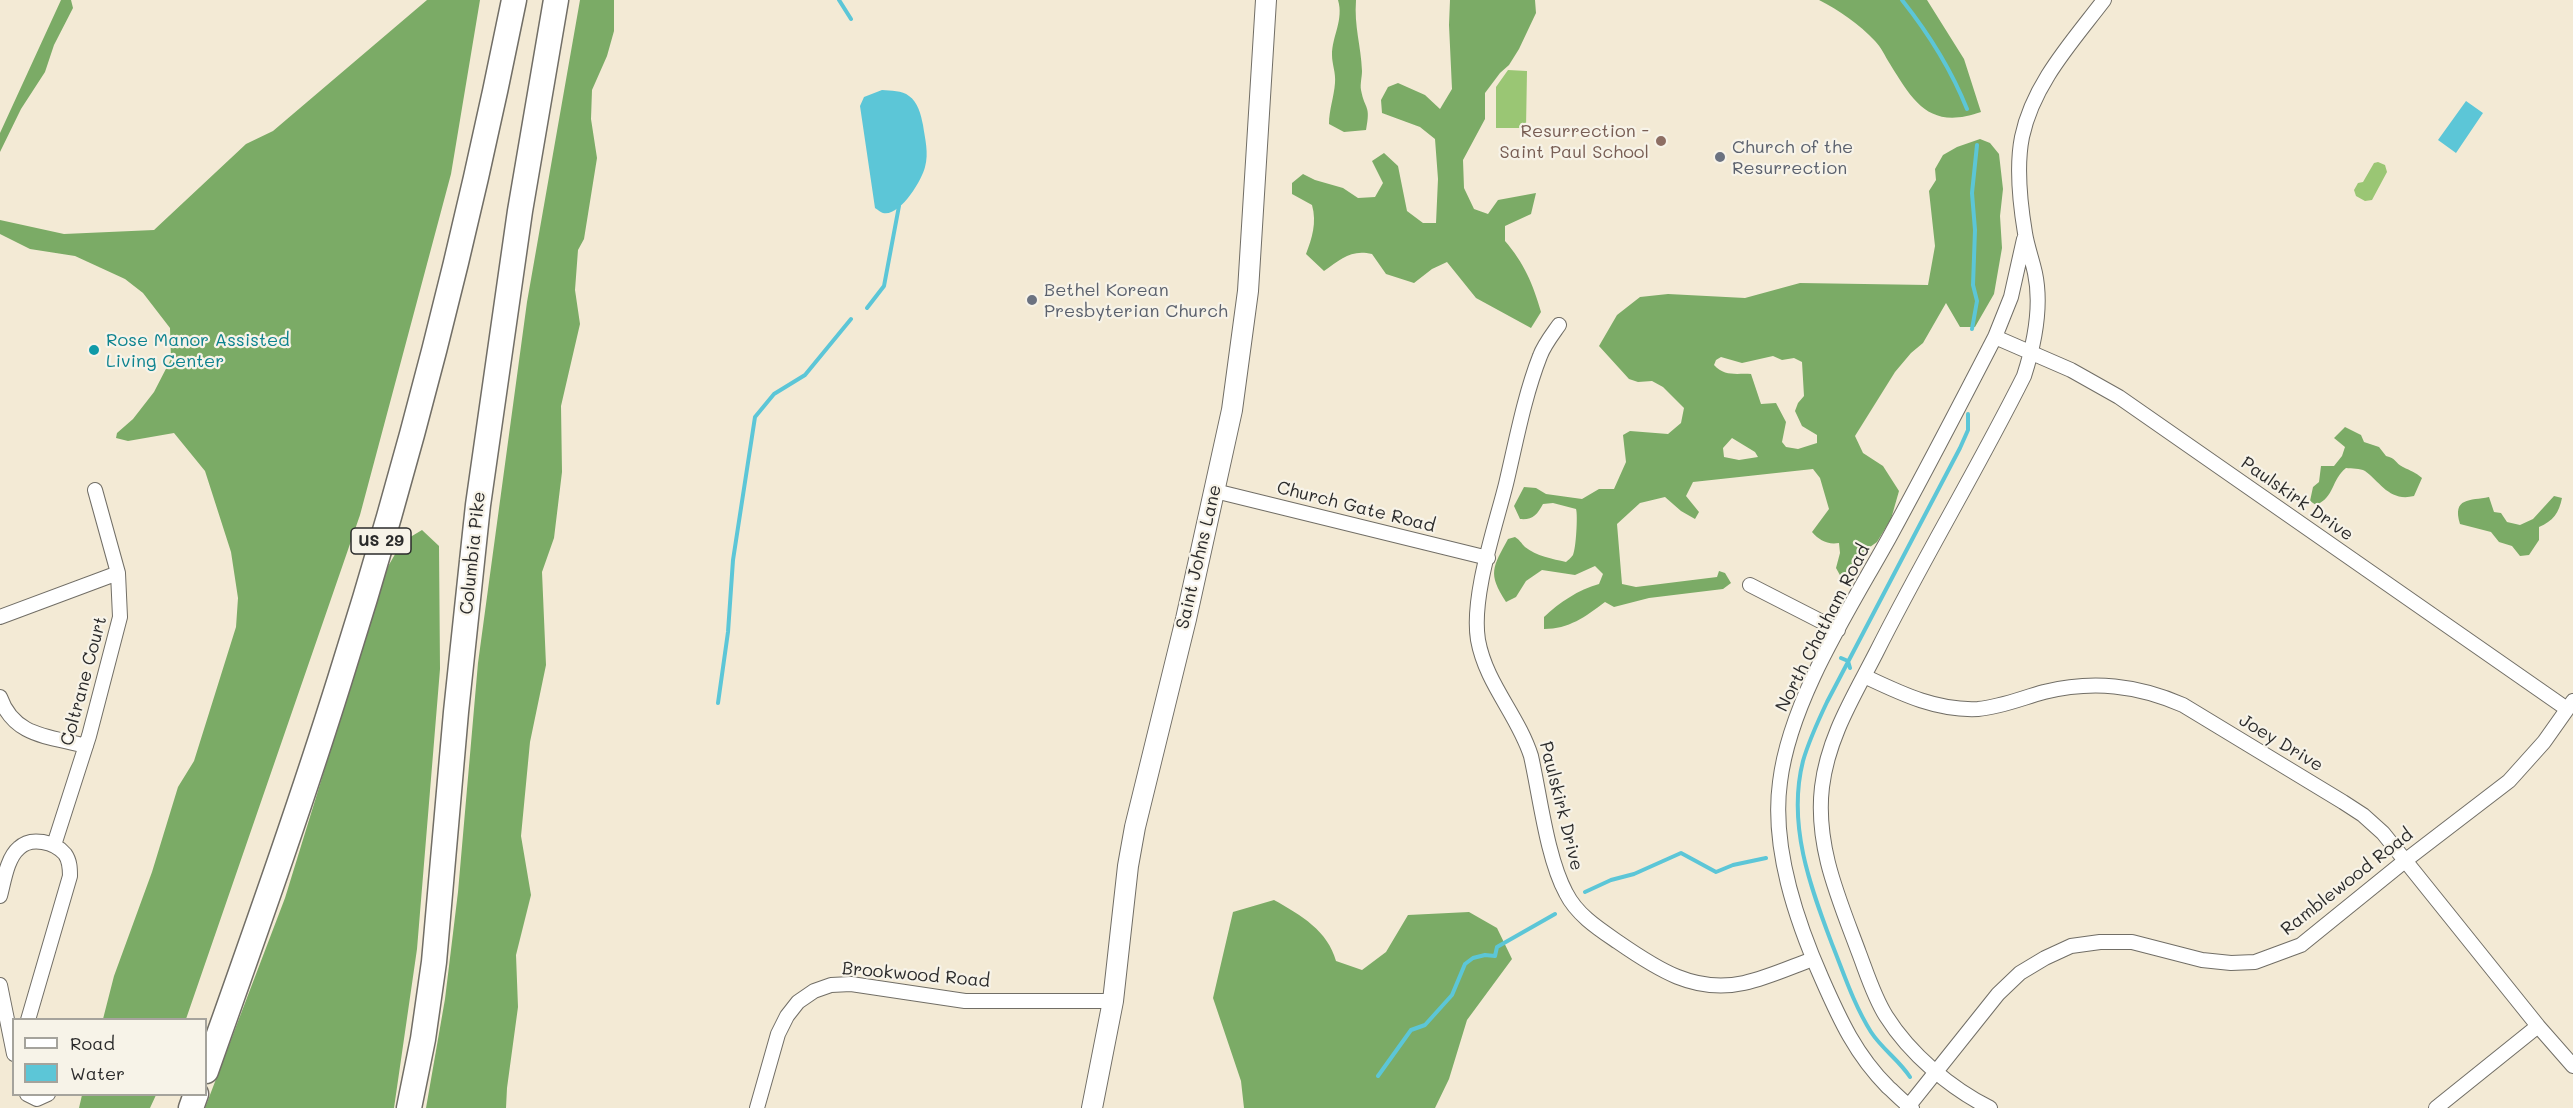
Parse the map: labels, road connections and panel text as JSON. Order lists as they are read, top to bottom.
{
  "streets": {
    "highway": ["US 29", "Columbia Pike"],
    "street": [
      "Paulskirk Drive",
      "Church Gate Road",
      "Saint Johns Lane",
      "North Chatham Road",
      "Coltrane Court",
      "Joey Drive",
      "Ramblewood Road",
      "Brookwood Road"
    ]
  },
  "crossings": [
    ["Paulskirk Drive", "Church Gate Road"],
    ["Paulskirk Drive", "North Chatham Road"],
    ["Paulskirk Drive", "Ramblewood Road"],
    ["Church Gate Road", "Saint Johns Lane"],
    ["Saint Johns Lane", "Brookwood Road"],
    ["North Chatham Road", "Joey Drive"],
    ["North Chatham Road", "Ramblewood Road"],
    ["Joey Drive", "Ramblewood Road"]
  ],
  "places": [
    "Resurrection - Saint Paul School",
    "Church of the Resurrection",
    "Bethel Korean Presbyterian Church",
    "Rose Manor Assisted Living Center"
  ],
  "legend": ["Road", "Water"]
}
